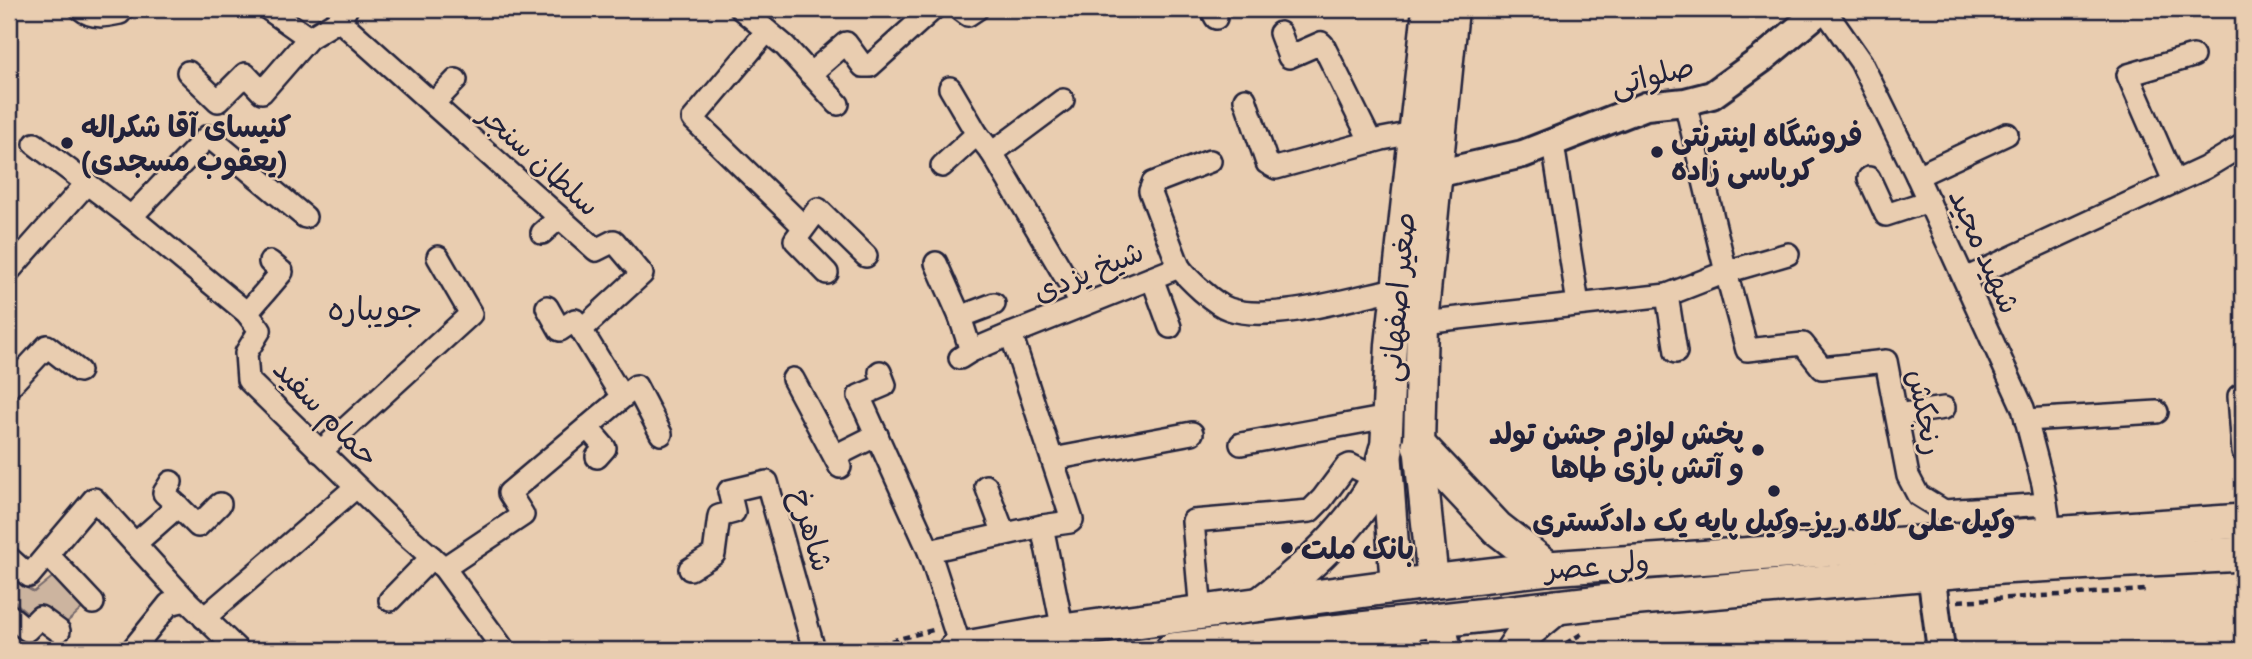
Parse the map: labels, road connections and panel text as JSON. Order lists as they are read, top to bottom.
{
  "streets": {
    "main road": ["صغیر اصفهانی", "ولی عصر"],
    "street": [
      "صلواتی",
      "سلطان سنجر",
      "شهید مجید",
      "شیخ یزدی",
      "حمام سفید",
      "رنجکش",
      "شاهرخ"
    ]
  },
  "crossings": [
    ["صلواتی", "شهید مجید"],
    ["صلواتی", "صغیر اصفهانی"],
    ["صلواتی", "رنجکش"],
    ["شهید مجید", "رنجکش"],
    ["شهید مجید", "ولی عصر"],
    ["شیخ یزدی", "صغیر اصفهانی"],
    ["صغیر اصفهانی", "ولی عصر"],
    ["رنجکش", "ولی عصر"]
  ],
  "districts": ["جویباره"],
  "places": [
    "کنیسای آقا شکراله (یعقوب مسجدی)",
    "فروشگاه اینترنتی کرباسی زاده",
    "پخش لوازم جشن تولد و آتش بازی طاها",
    "وکیل علی کلاه ریز-وکیل پایه یک دادگستری",
    "بانک ملت"
  ]
}
